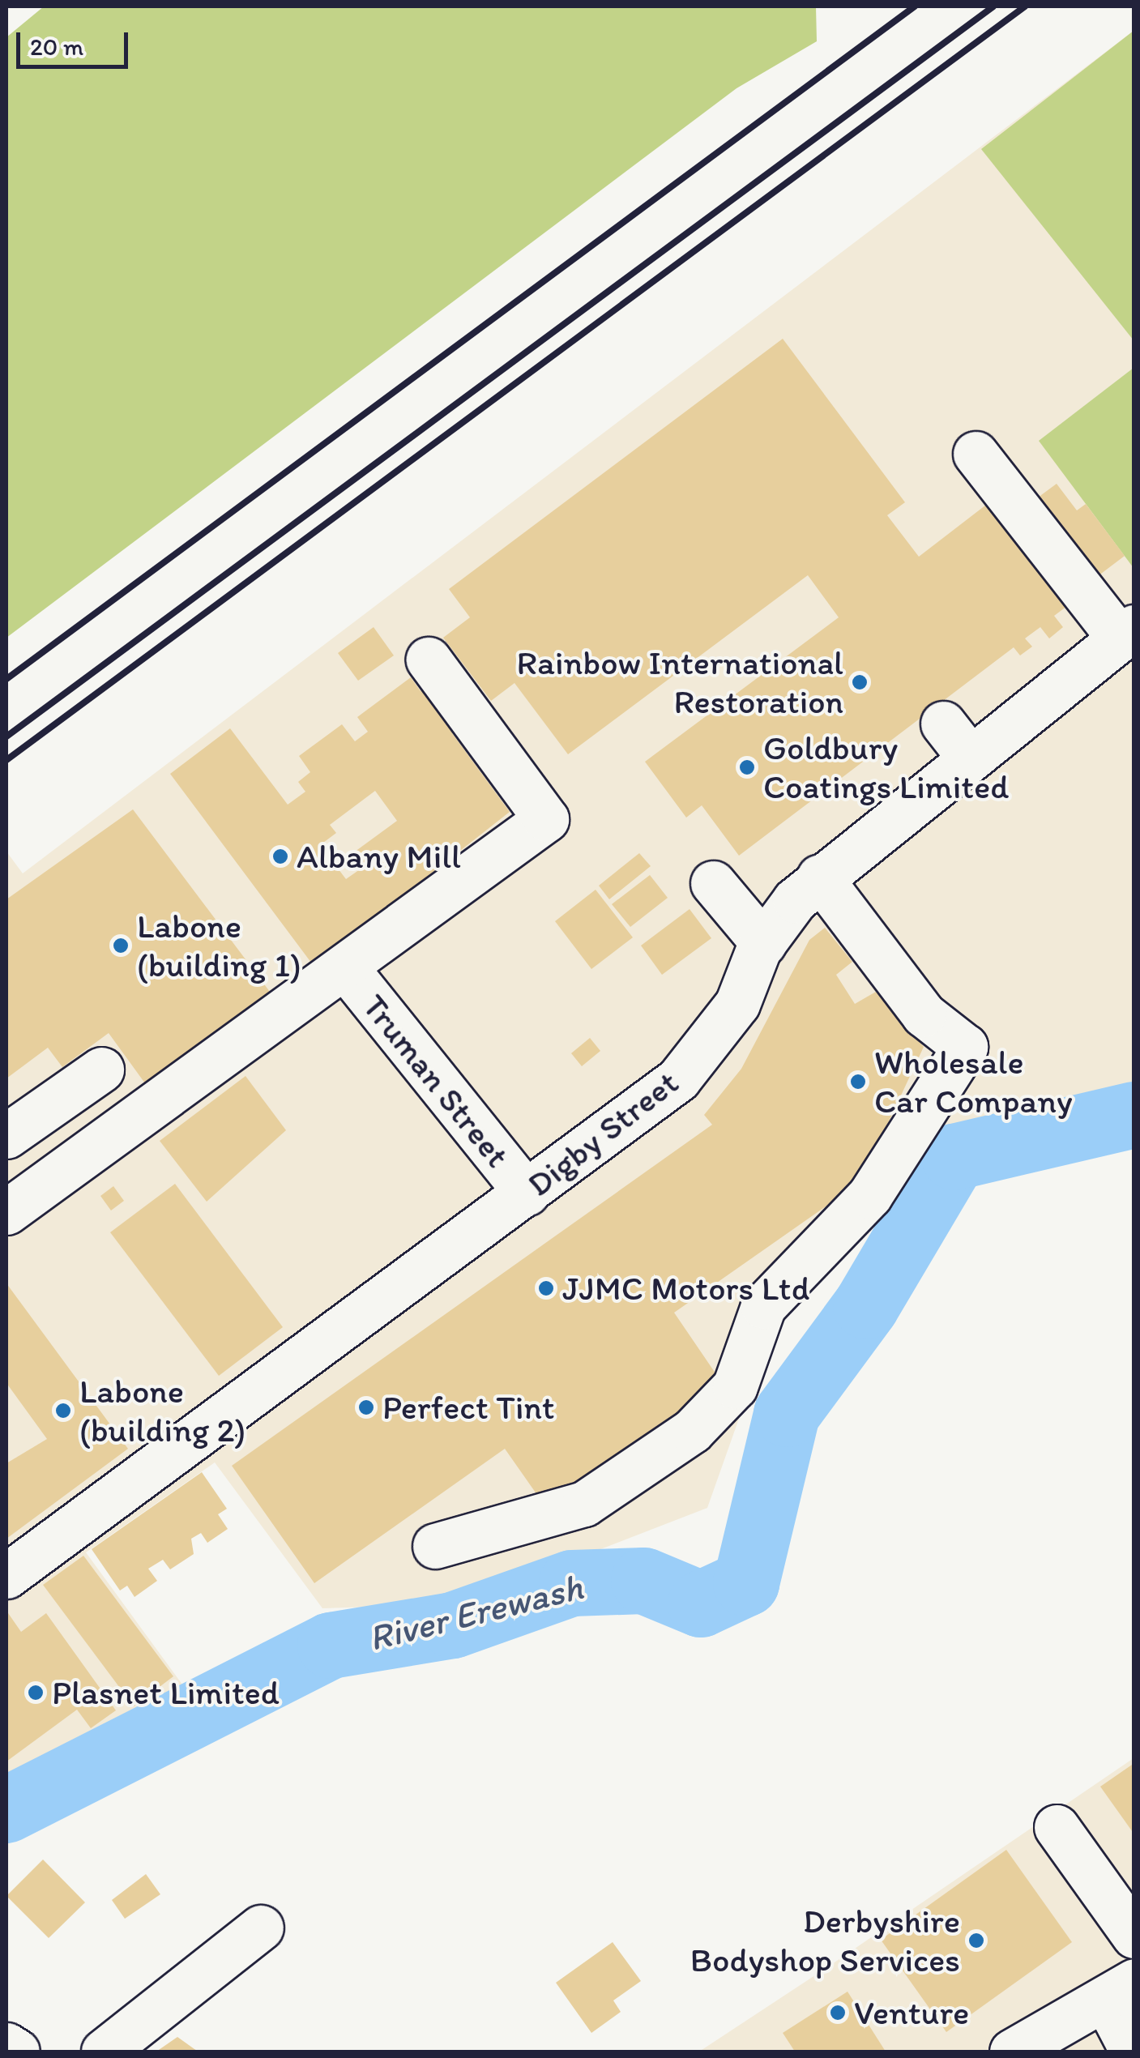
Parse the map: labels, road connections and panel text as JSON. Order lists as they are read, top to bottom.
{
  "streets": {
    "street": ["Truman Street", "Digby Street"]
  },
  "crossings": [
    ["Truman Street", "Digby Street"]
  ],
  "water": ["River Erewash"],
  "places": [
    "Rainbow International Restoration",
    "Goldbury Coatings Limited",
    "Albany Mill",
    "Labone (building 1)",
    "Wholesale Car Company",
    "JJMC Motors Ltd",
    "Perfect Tint",
    "Labone (building 2)",
    "Plasnet Limited",
    "Derbyshire Bodyshop Services",
    "Venture"
  ],
  "scale_bar": "20 m"
}
